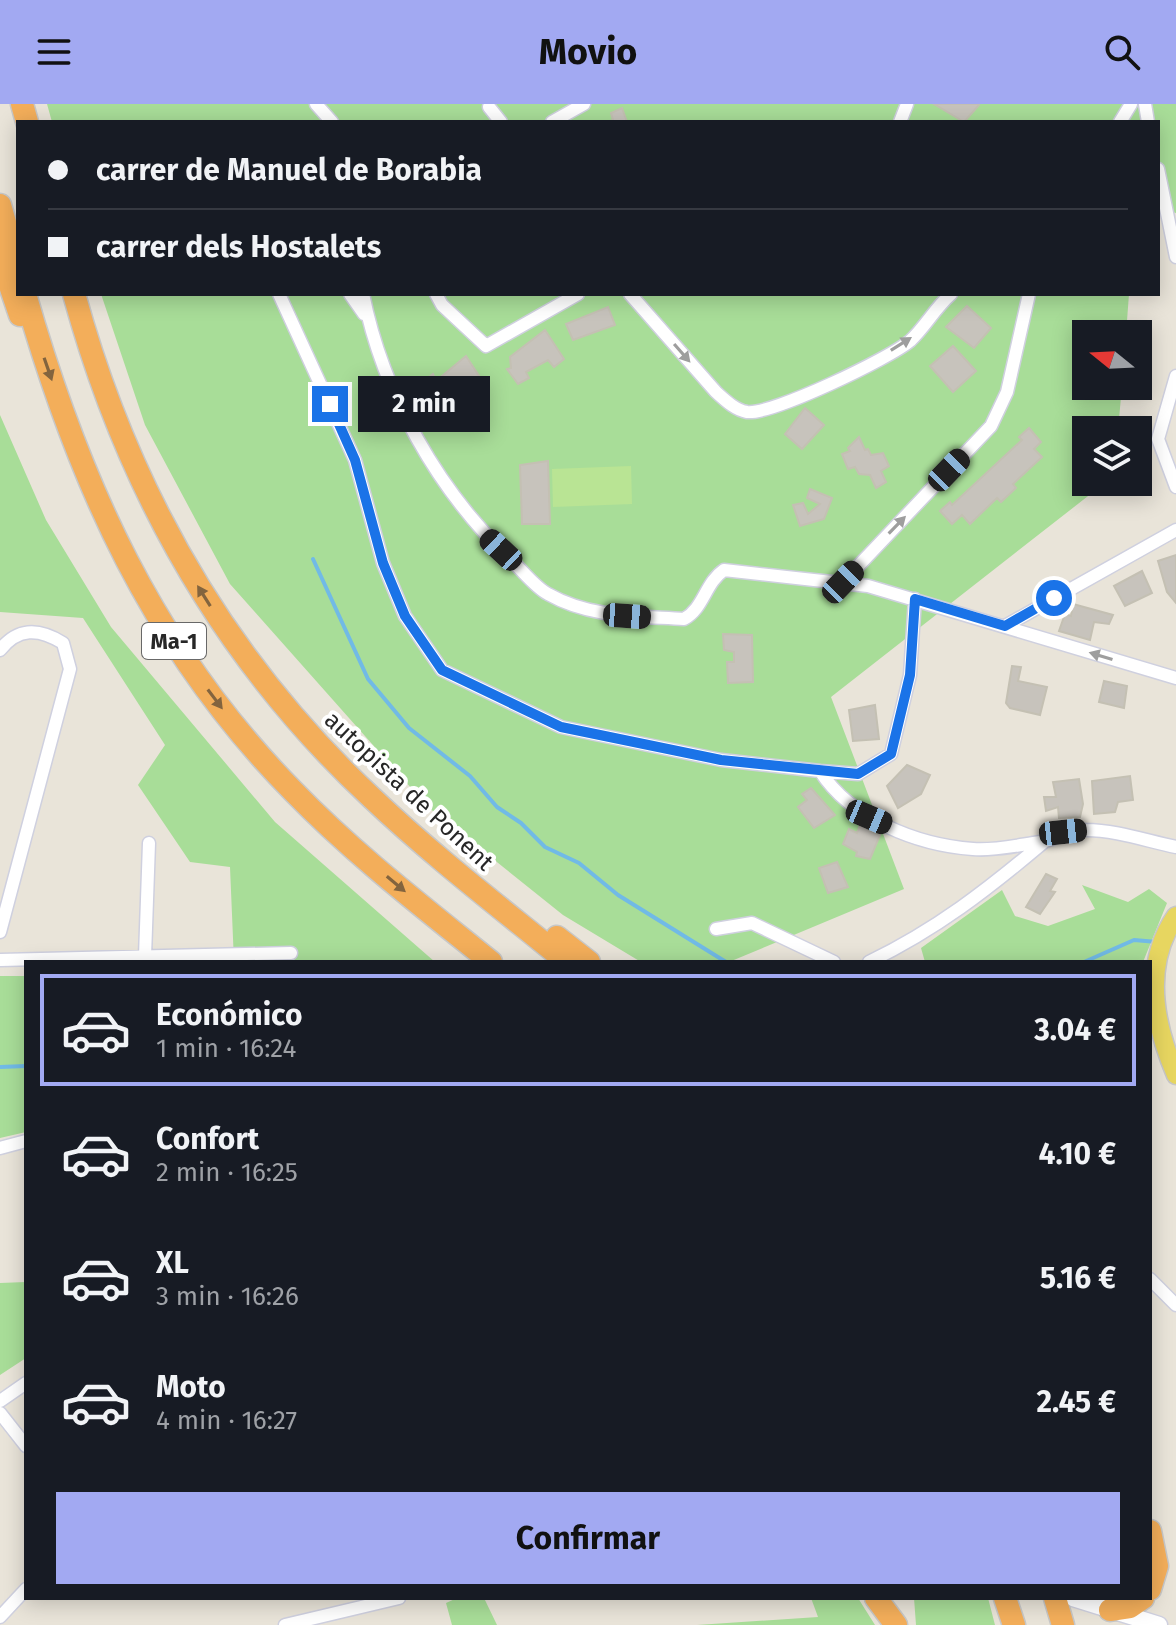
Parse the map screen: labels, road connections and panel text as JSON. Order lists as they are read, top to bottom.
{
  "streets": {
    "highway": ["Ma-1", "autopista de Ponent"]
  },
  "north": "left",
  "page": {
    "header": "Movio",
    "banner": ["carrer de Manuel de Borabia", "carrer dels Hostalets"],
    "bubble": "2 min",
    "list": [
      {
        "name": "Económico",
        "note": "1 min · 16:24",
        "value": "3.04 €"
      },
      {
        "name": "Confort",
        "note": "2 min · 16:25",
        "value": "4.10 €"
      },
      {
        "name": "XL",
        "note": "3 min · 16:26",
        "value": "5.16 €"
      },
      {
        "name": "Moto",
        "note": "4 min · 16:27",
        "value": "2.45 €"
      }
    ],
    "buttons": "Confirmar"
  }
}
